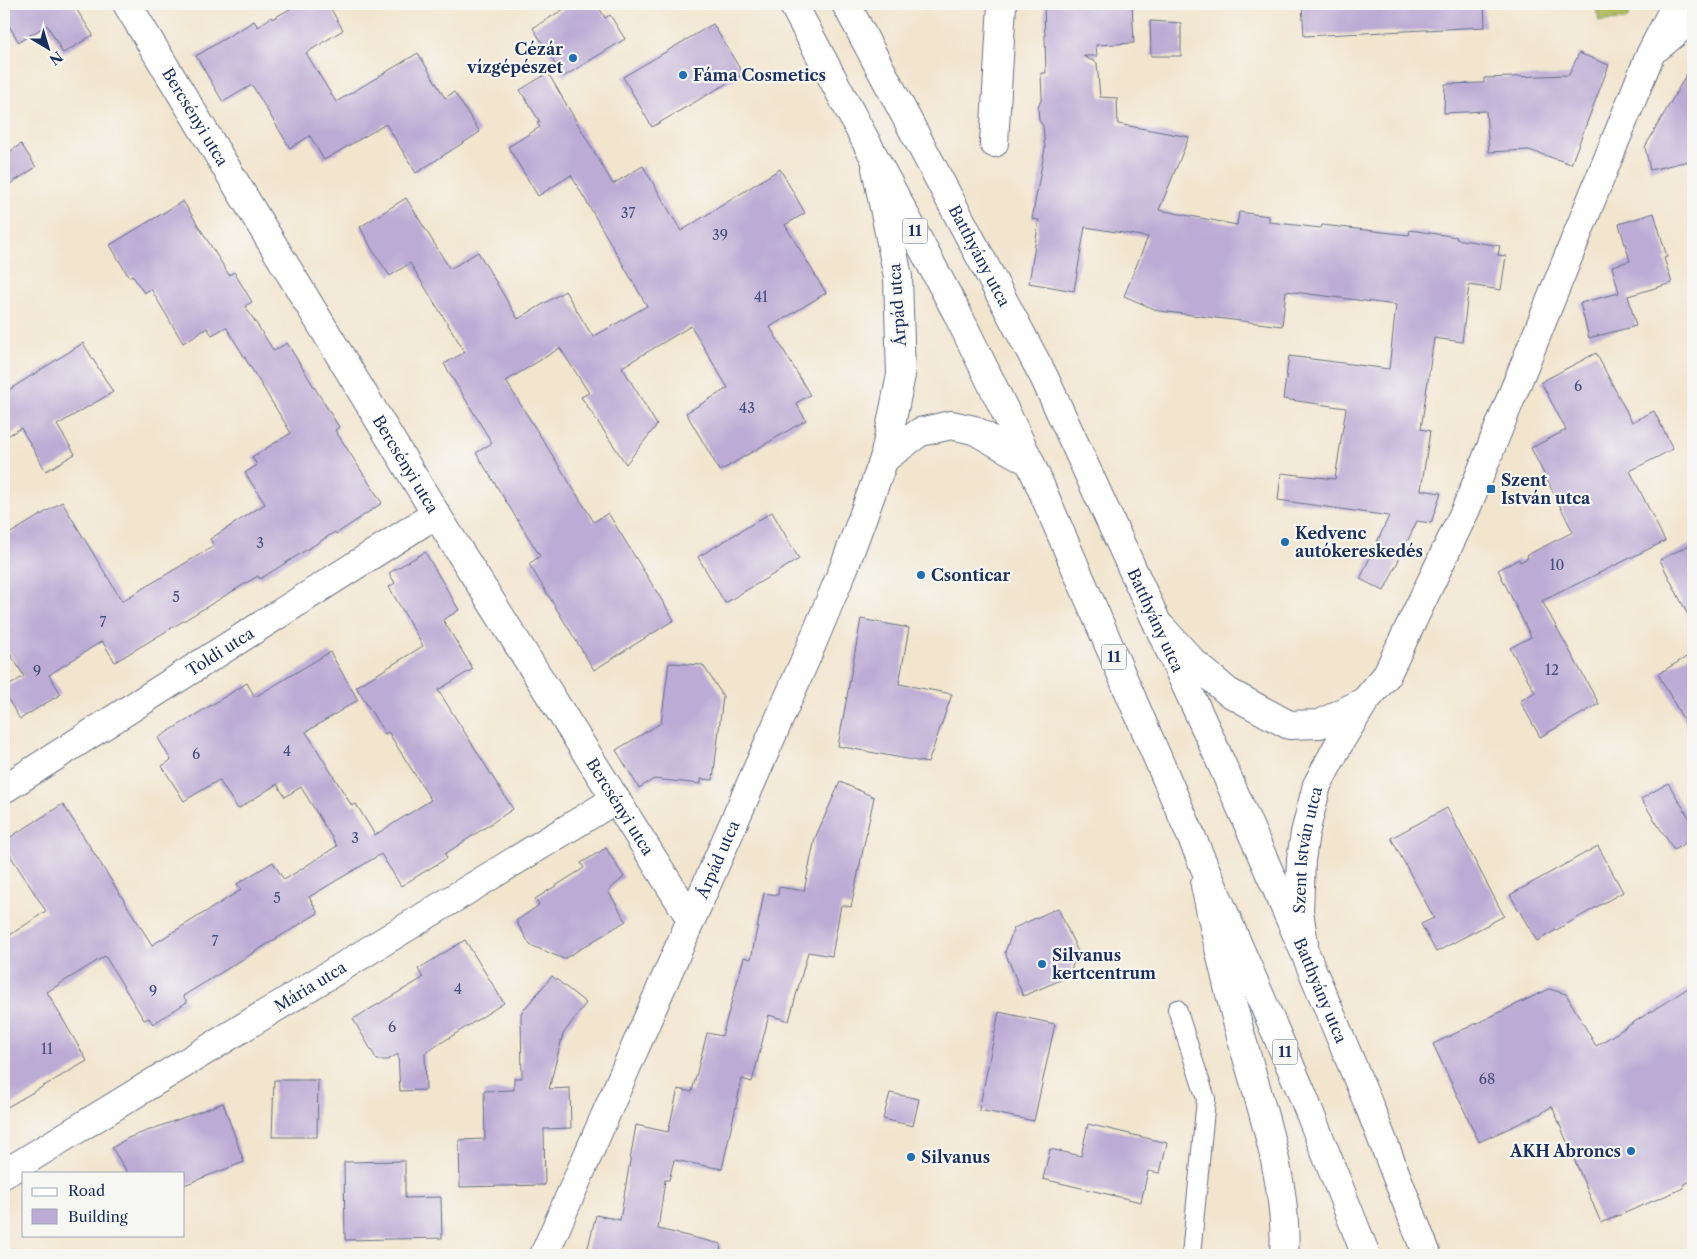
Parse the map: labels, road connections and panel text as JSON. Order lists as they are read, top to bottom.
{
  "streets": {
    "street": [
      "Bercsényi utca",
      "11",
      "Batthyány utca",
      "Árpád utca",
      "Toldi utca",
      "Szent István utca",
      "Mária utca"
    ]
  },
  "crossings": [
    ["Bercsényi utca", "Árpád utca"],
    ["Bercsényi utca", "Toldi utca"],
    ["Bercsényi utca", "Mária utca"],
    ["11", "Árpád utca"],
    ["Batthyány utca", "Szent István utca"]
  ],
  "places": {
    "other": [
      "Cézár vízgépészet",
      "Fáma Cosmetics",
      "Kedvenc autókereskedés",
      "Csonticar",
      "Silvanus kertcentrum",
      "AKH Abroncs",
      "Silvanus"
    ],
    "transit": ["Szent István utca"]
  },
  "house_numbers": [
    "37",
    "39",
    "41",
    "6",
    "43",
    "3",
    "10",
    "5",
    "7",
    "12",
    "9",
    "4",
    "6",
    "3",
    "5",
    "7",
    "4",
    "9",
    "6",
    "11",
    "68"
  ],
  "legend": ["Road", "Building"],
  "north": "bottom right"
}
